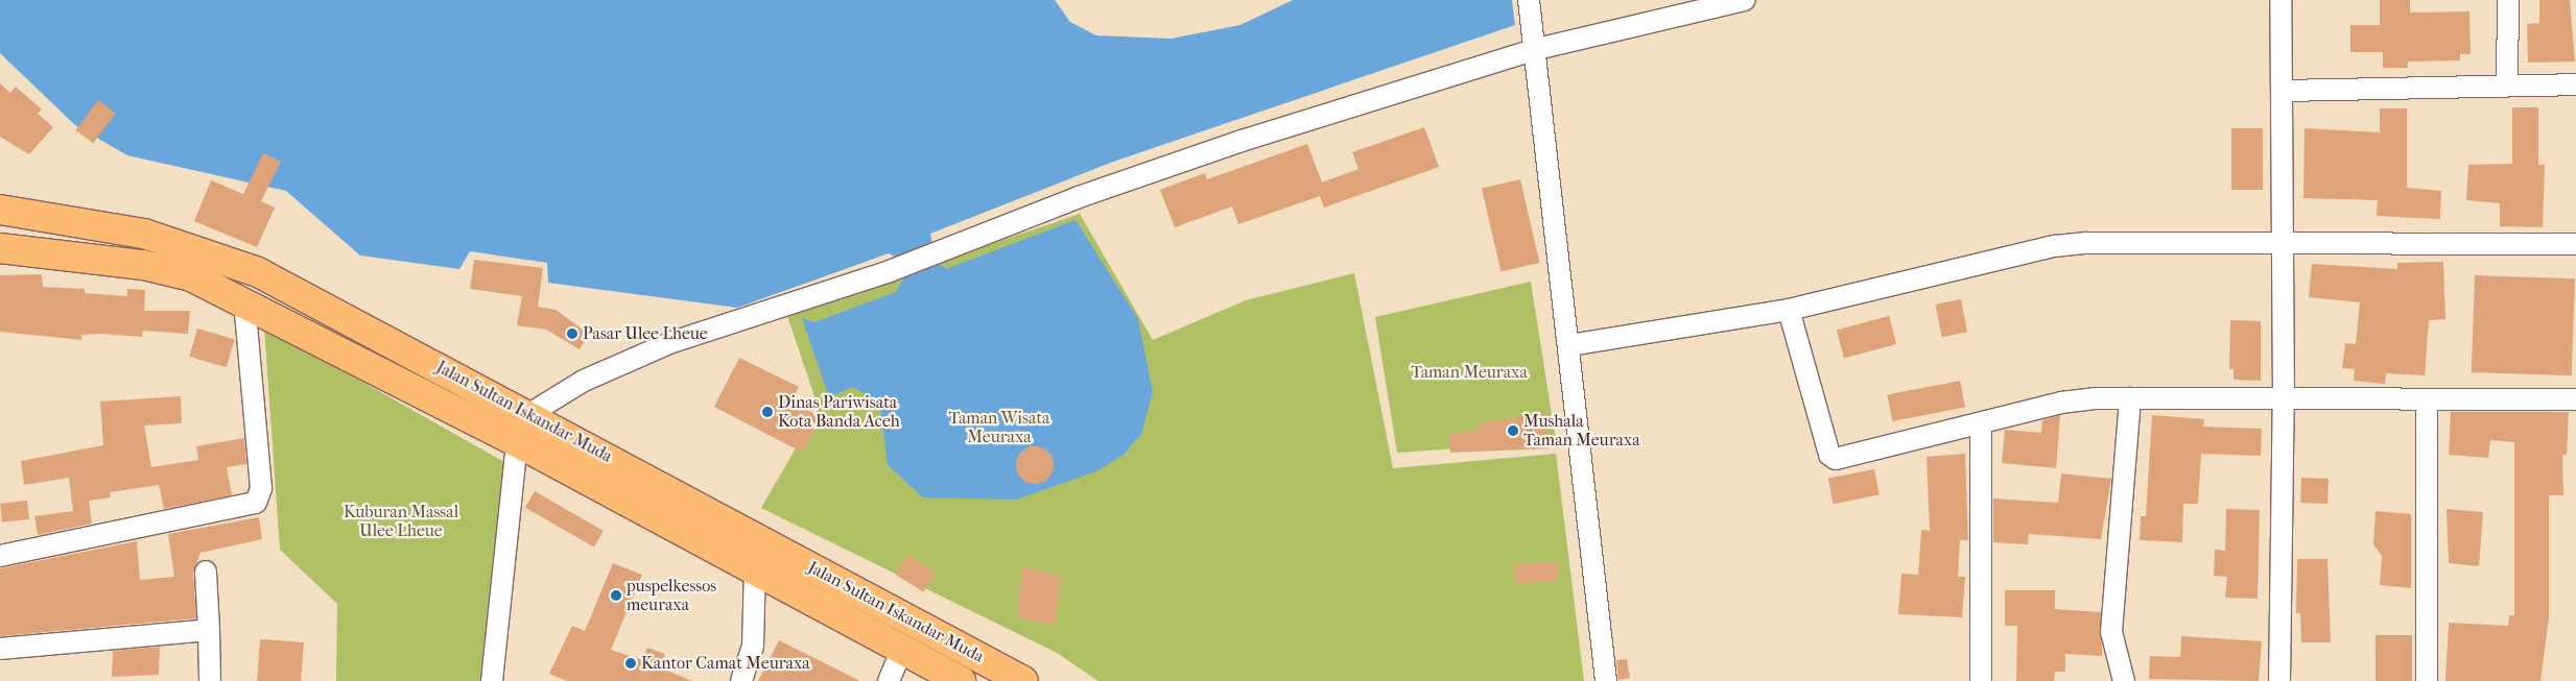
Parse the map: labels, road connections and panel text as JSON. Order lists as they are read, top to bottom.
{
  "streets": {
    "highway": ["Jalan Sultan Iskandar Muda"]
  },
  "parks": ["Taman Meuraxa", "Taman Wisata Meuraxa", "Kuburan Massal Ulee Lheue"],
  "places": [
    "Pasar Ulee Lheue",
    "Dinas Pariwisata Kota Banda Aceh",
    "Mushala Taman Meuraxa",
    "puspelkessos meuraxa",
    "Kantor Camat Meuraxa"
  ]
}
